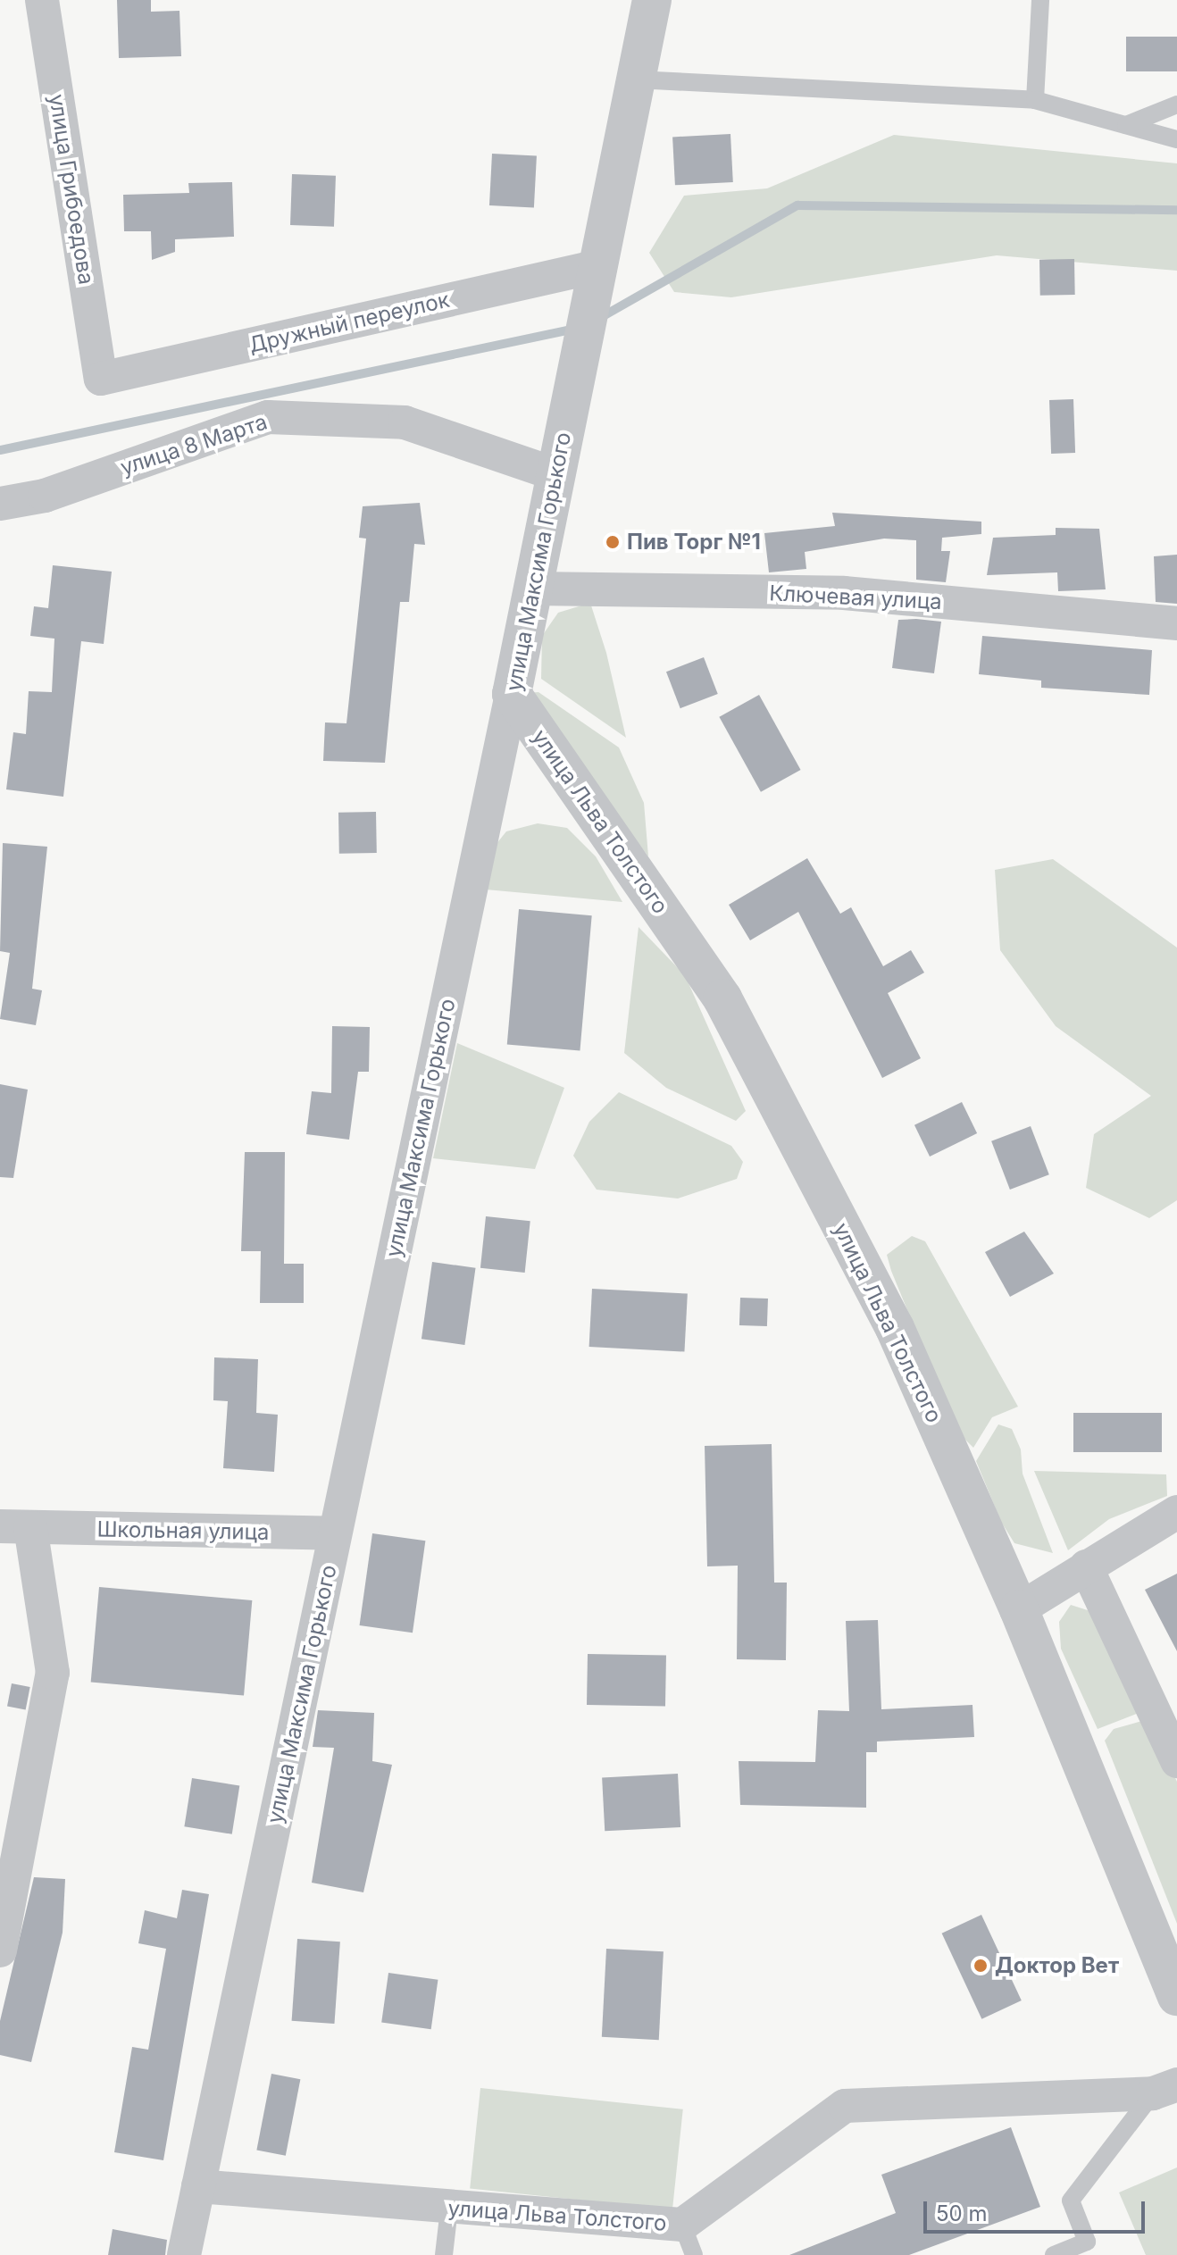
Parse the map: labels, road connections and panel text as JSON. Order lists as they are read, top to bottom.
{
  "streets": {
    "street": [
      "улица Грибоедова",
      "Дружный переулок",
      "улица 8 Марта",
      "улица Максима Горького",
      "Ключевая улица",
      "улица Льва Толстого",
      "Школьная улица"
    ]
  },
  "crossings": [
    ["улица Грибоедова", "Дружный переулок"],
    ["Дружный переулок", "улица Максима Горького"],
    ["улица 8 Марта", "улица Максима Горького"],
    ["улица Максима Горького", "Ключевая улица"],
    ["улица Максима Горького", "улица Льва Толстого"],
    ["улица Максима Горького", "Школьная улица"]
  ],
  "places": ["Пив Торг №1", "Доктор Вет"],
  "scale_bar": "50 m"
}
